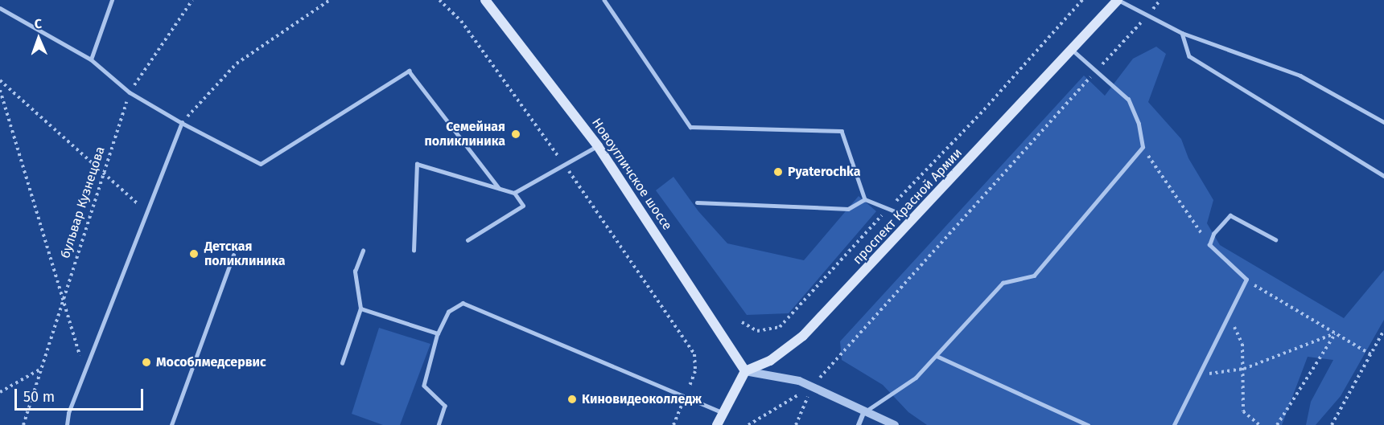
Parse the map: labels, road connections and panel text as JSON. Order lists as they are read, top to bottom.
{
  "streets": {
    "main road": ["Новоугличское шоссе", "проспект Красной Армии"],
    "path": ["бульвар Кузнецова"]
  },
  "crossings": [
    ["Новоугличское шоссе", "проспект Красной Армии"]
  ],
  "places": [
    "Семейная поликлиника",
    "Pyaterochka",
    "Детская поликлиника",
    "Мособлмедсервис",
    "Киновидеоколледж"
  ],
  "scale_bar": "50 m",
  "north": "top"
}
